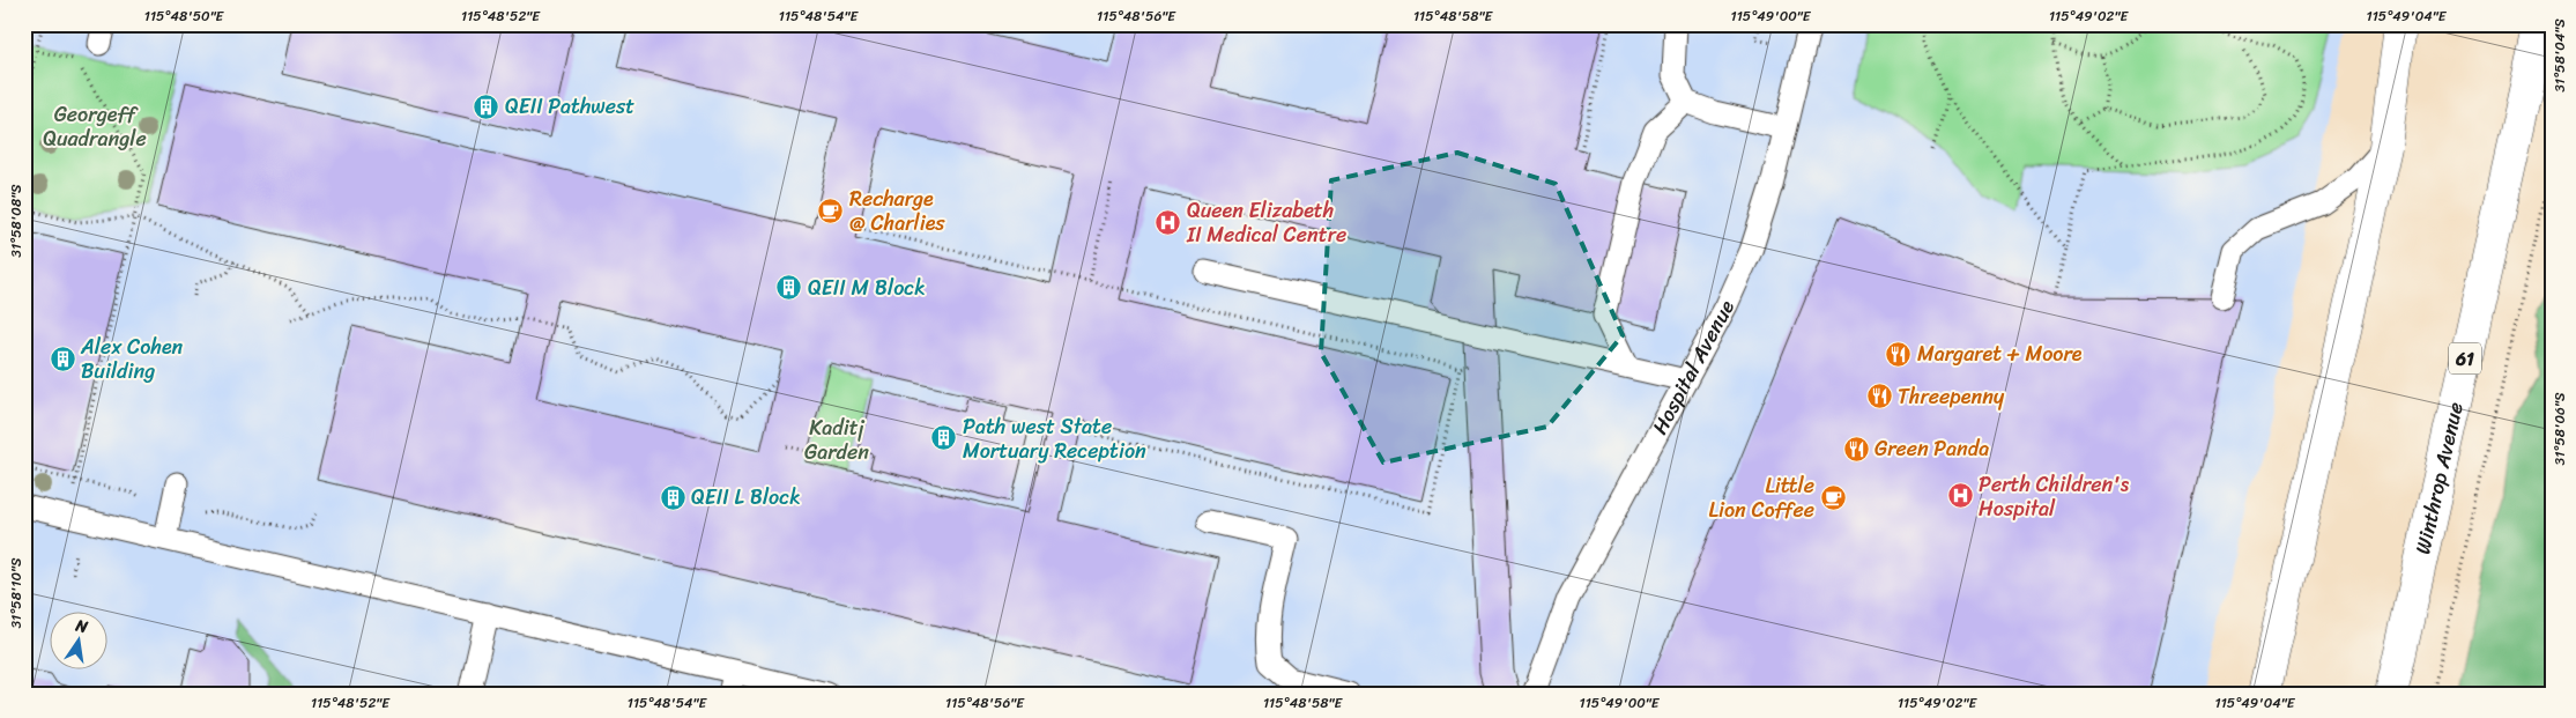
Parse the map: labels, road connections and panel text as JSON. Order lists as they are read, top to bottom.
{
  "streets": {
    "main road": ["61", "Winthrop Avenue"],
    "lane": ["Hospital Avenue"]
  },
  "parks": ["Georgeff Quadrangle", "Kaditj Garden"],
  "places": {
    "building": [
      "QEII Pathwest",
      "QEII M Block",
      "Alex Cohen Building",
      "Path west State Mortuary Reception",
      "QEII L Block"
    ],
    "cafe": ["Recharge @ Charlies", "Little Lion Coffee"],
    "hospital": ["Queen Elizabeth II Medical Centre", "Perth Children's Hospital"],
    "restaurant": ["Margaret + Moore", "Threepenny", "Green Panda"]
  },
  "north": "top",
  "coordinates": [
    "115°48'50\"E",
    "115°48'52\"E",
    "115°48'54\"E",
    "115°48'56\"E",
    "115°48'58\"E",
    "115°49'00\"E",
    "115°49'02\"E",
    "115°49'04\"E",
    "31°58'04\"S",
    "31°58'08\"S",
    "31°58'06\"S",
    "31°58'10\"S"
  ]
}
